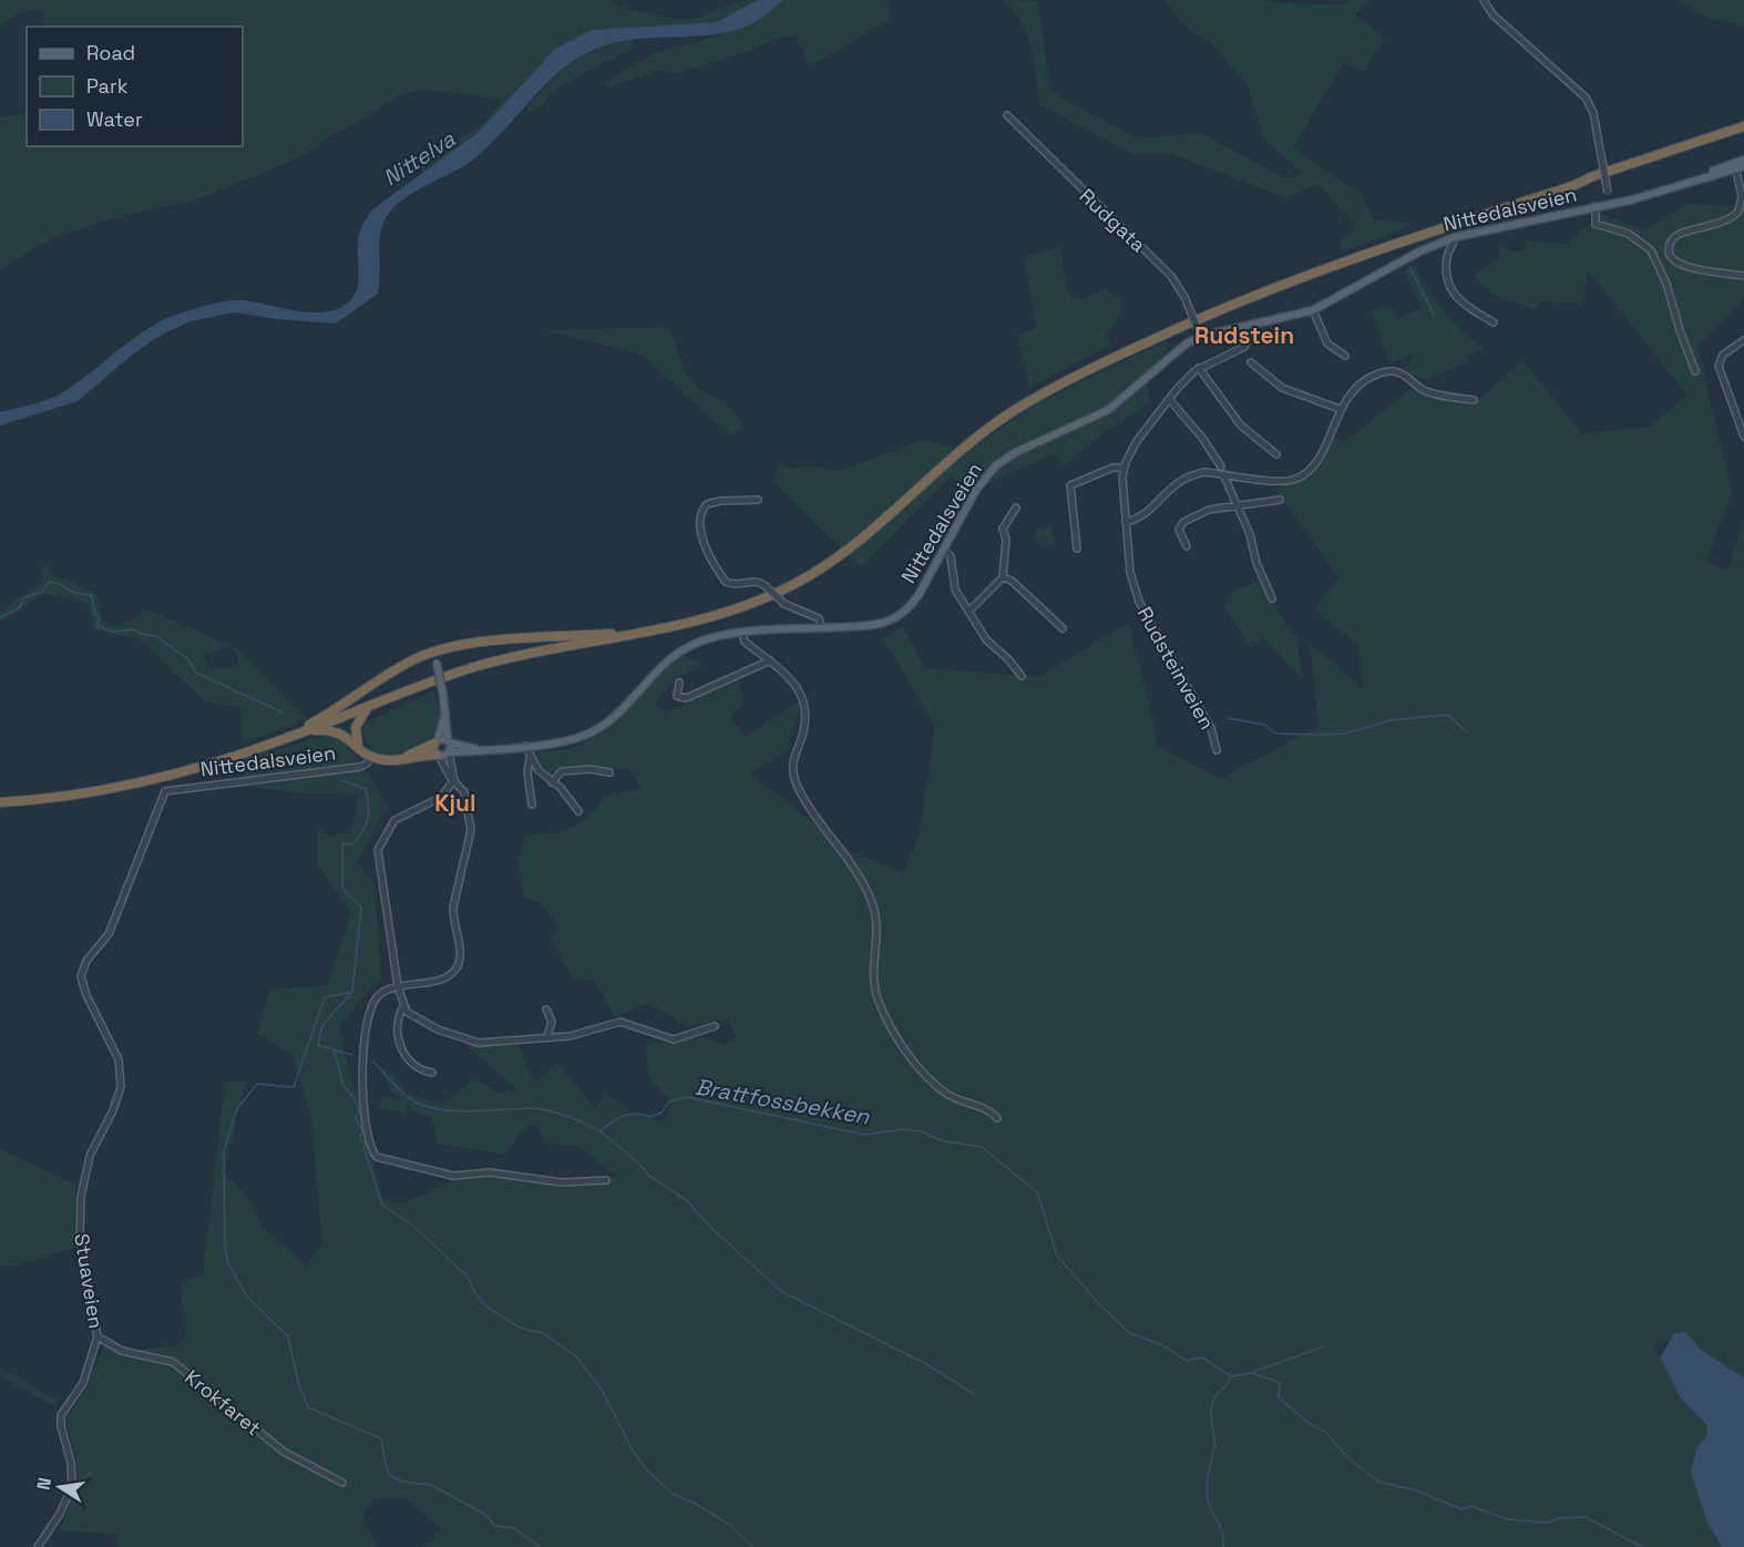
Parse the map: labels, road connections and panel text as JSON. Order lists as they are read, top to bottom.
{
  "streets": {
    "main road": ["Nittedalsveien"],
    "street": [
      "Rudgata",
      "Rudsteinveien",
      "Stuaveien",
      "Krokfaret"
    ]
  },
  "crossings": [
    ["Nittedalsveien", "Rudgata"],
    ["Nittedalsveien", "Rudsteinveien"],
    ["Nittedalsveien", "Stuaveien"],
    ["Stuaveien", "Krokfaret"]
  ],
  "districts": ["Rudstein", "Kjul"],
  "water": ["Nittelva", "Brattfossbekken"],
  "legend": ["Road", "Park", "Water"],
  "north": "left"
}
